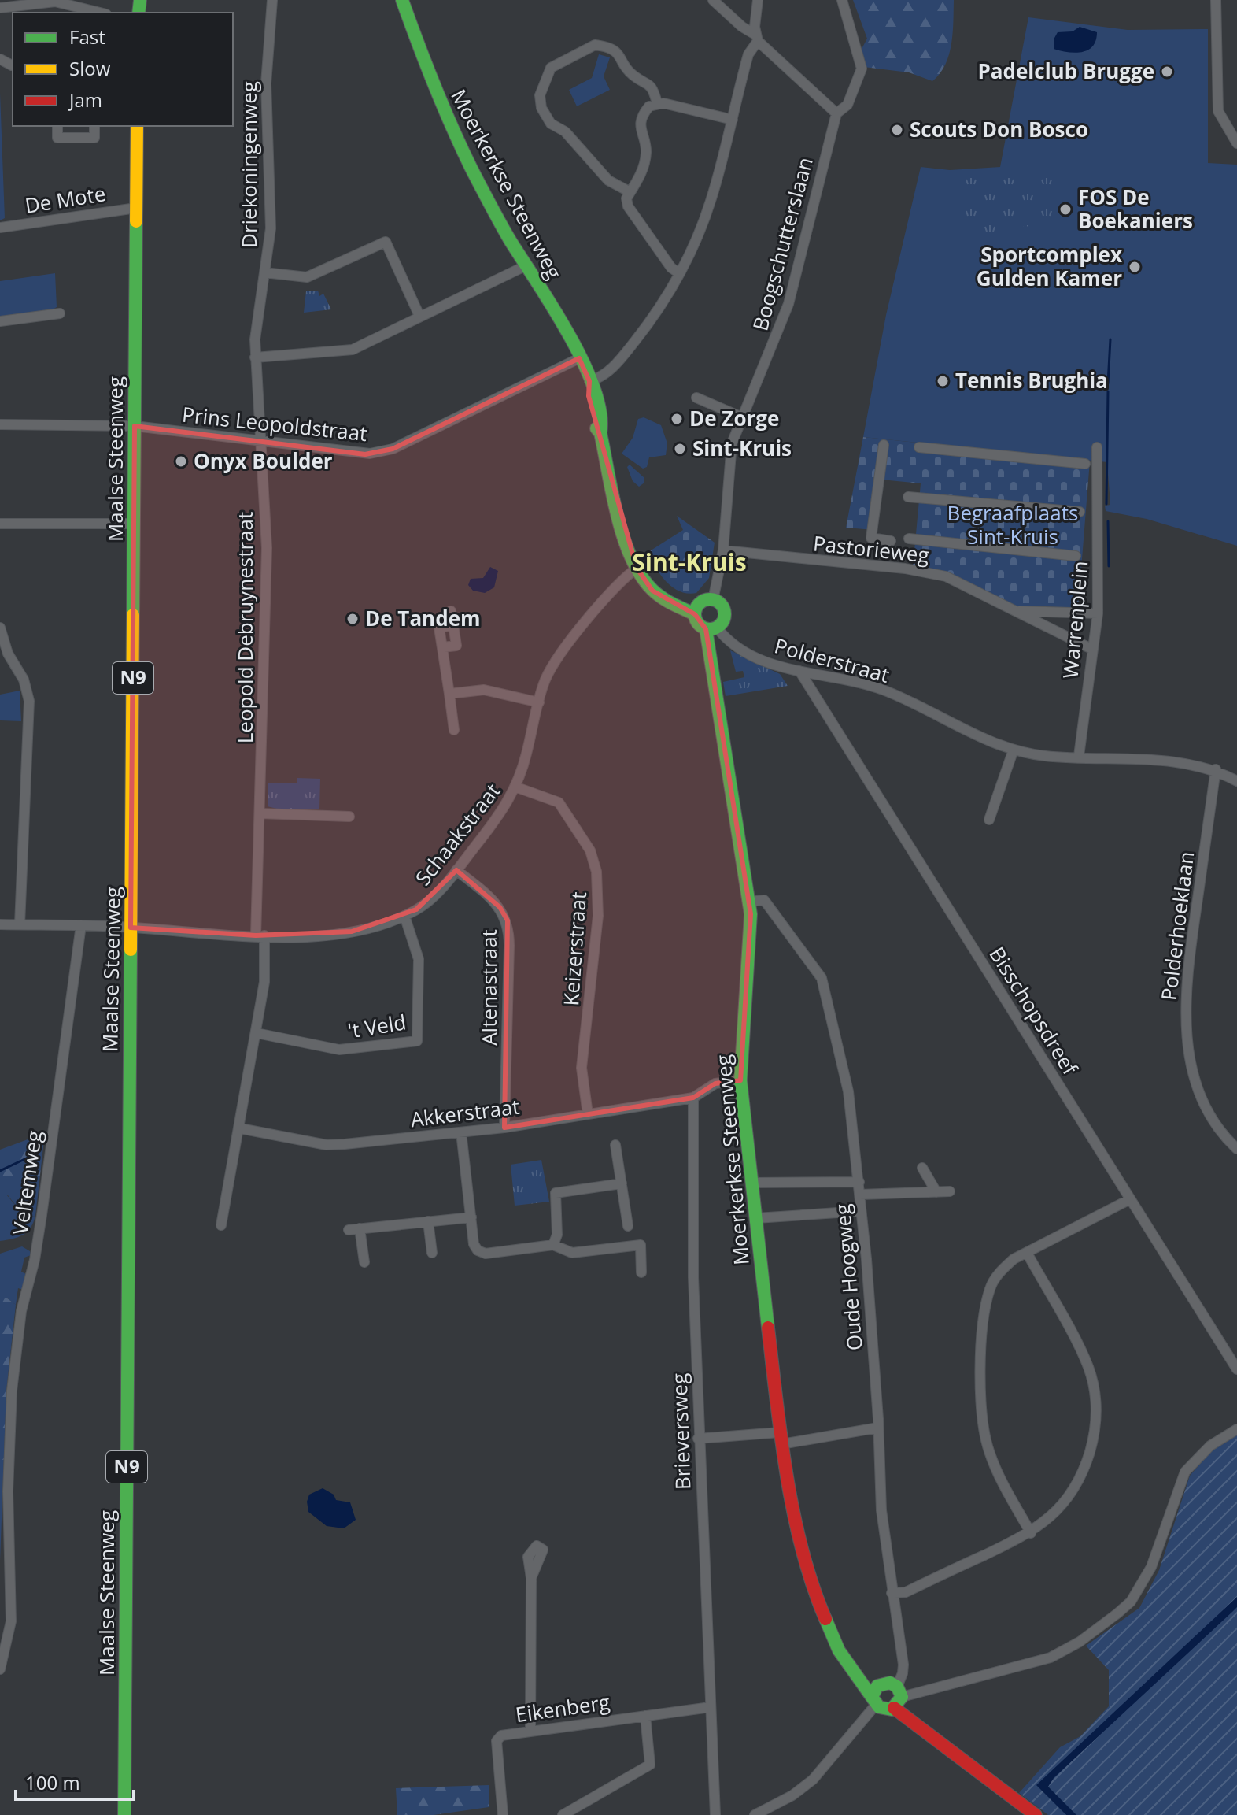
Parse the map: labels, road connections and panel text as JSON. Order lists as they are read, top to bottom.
{
  "streets": {
    "street": [
      "Driekoningenweg",
      "Moerkerkse Steenweg",
      "De Mote",
      "Boogschutterslaan",
      "Prins Leopoldstraat",
      "Maalse Steenweg",
      "Pastorieweg",
      "Warrenplein",
      "Leopold Debruynestraat",
      "Polderstraat",
      "N9",
      "Schaakstraat",
      "Polderhoeklaan",
      "Keizerstraat",
      "Altenastraat",
      "Bisschopsdreef",
      "'t Veld",
      "Akkerstraat",
      "Veltemweg",
      "Oude Hoogweg",
      "Brieversweg",
      "Eikenberg"
    ]
  },
  "crossings": [
    ["Driekoningenweg", "Prins Leopoldstraat"],
    ["Driekoningenweg", "Leopold Debruynestraat"],
    ["Moerkerkse Steenweg", "Boogschutterslaan"],
    ["Moerkerkse Steenweg", "Prins Leopoldstraat"],
    ["Moerkerkse Steenweg", "Polderstraat"],
    ["Moerkerkse Steenweg", "Schaakstraat"],
    ["Moerkerkse Steenweg", "Oude Hoogweg"],
    ["De Mote", "Maalse Steenweg"],
    ["Boogschutterslaan", "Pastorieweg"],
    ["Boogschutterslaan", "Polderstraat"],
    ["Prins Leopoldstraat", "Maalse Steenweg"],
    ["Prins Leopoldstraat", "Leopold Debruynestraat"],
    ["Maalse Steenweg", "Schaakstraat"],
    ["Pastorieweg", "Warrenplein"],
    ["Warrenplein", "Polderstraat"],
    ["Leopold Debruynestraat", "Schaakstraat"],
    ["Leopold Debruynestraat", "'t Veld"],
    ["Leopold Debruynestraat", "Akkerstraat"],
    ["Polderstraat", "Polderhoeklaan"],
    ["Polderstraat", "Bisschopsdreef"],
    ["Schaakstraat", "Keizerstraat"],
    ["Schaakstraat", "Altenastraat"],
    ["Schaakstraat", "'t Veld"],
    ["Schaakstraat", "Veltemweg"],
    ["Keizerstraat", "Akkerstraat"],
    ["Altenastraat", "Akkerstraat"],
    ["Akkerstraat", "Brieversweg"],
    ["Brieversweg", "Eikenberg"]
  ],
  "districts": ["Sint-Kruis"],
  "parks": ["Begraafplaats Sint-Kruis"],
  "places": [
    "Padelclub Brugge",
    "Scouts Don Bosco",
    "FOS De Boekaniers",
    "Sportcomplex Gulden Kamer",
    "Tennis Brughia",
    "De Zorge",
    "Sint-Kruis",
    "Onyx Boulder",
    "De Tandem"
  ],
  "legend": ["Fast", "Slow", "Jam"],
  "scale_bar": "100 m"
}
